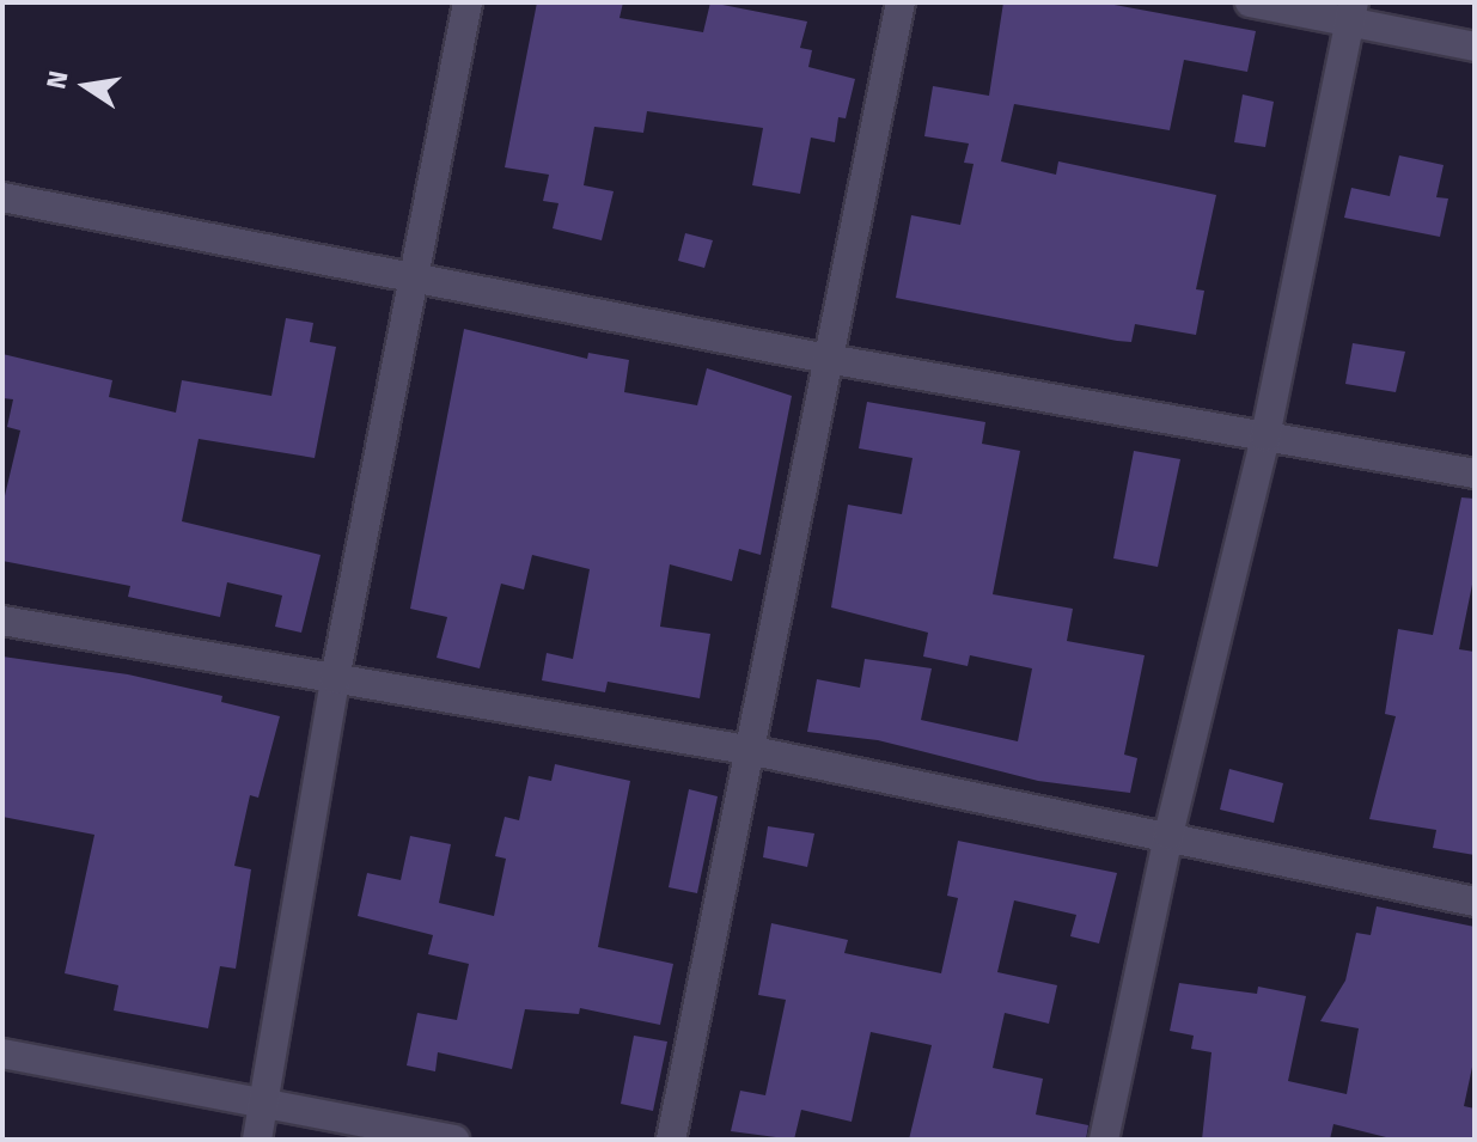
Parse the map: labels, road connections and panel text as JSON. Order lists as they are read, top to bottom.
{
  "north": "left"
}
